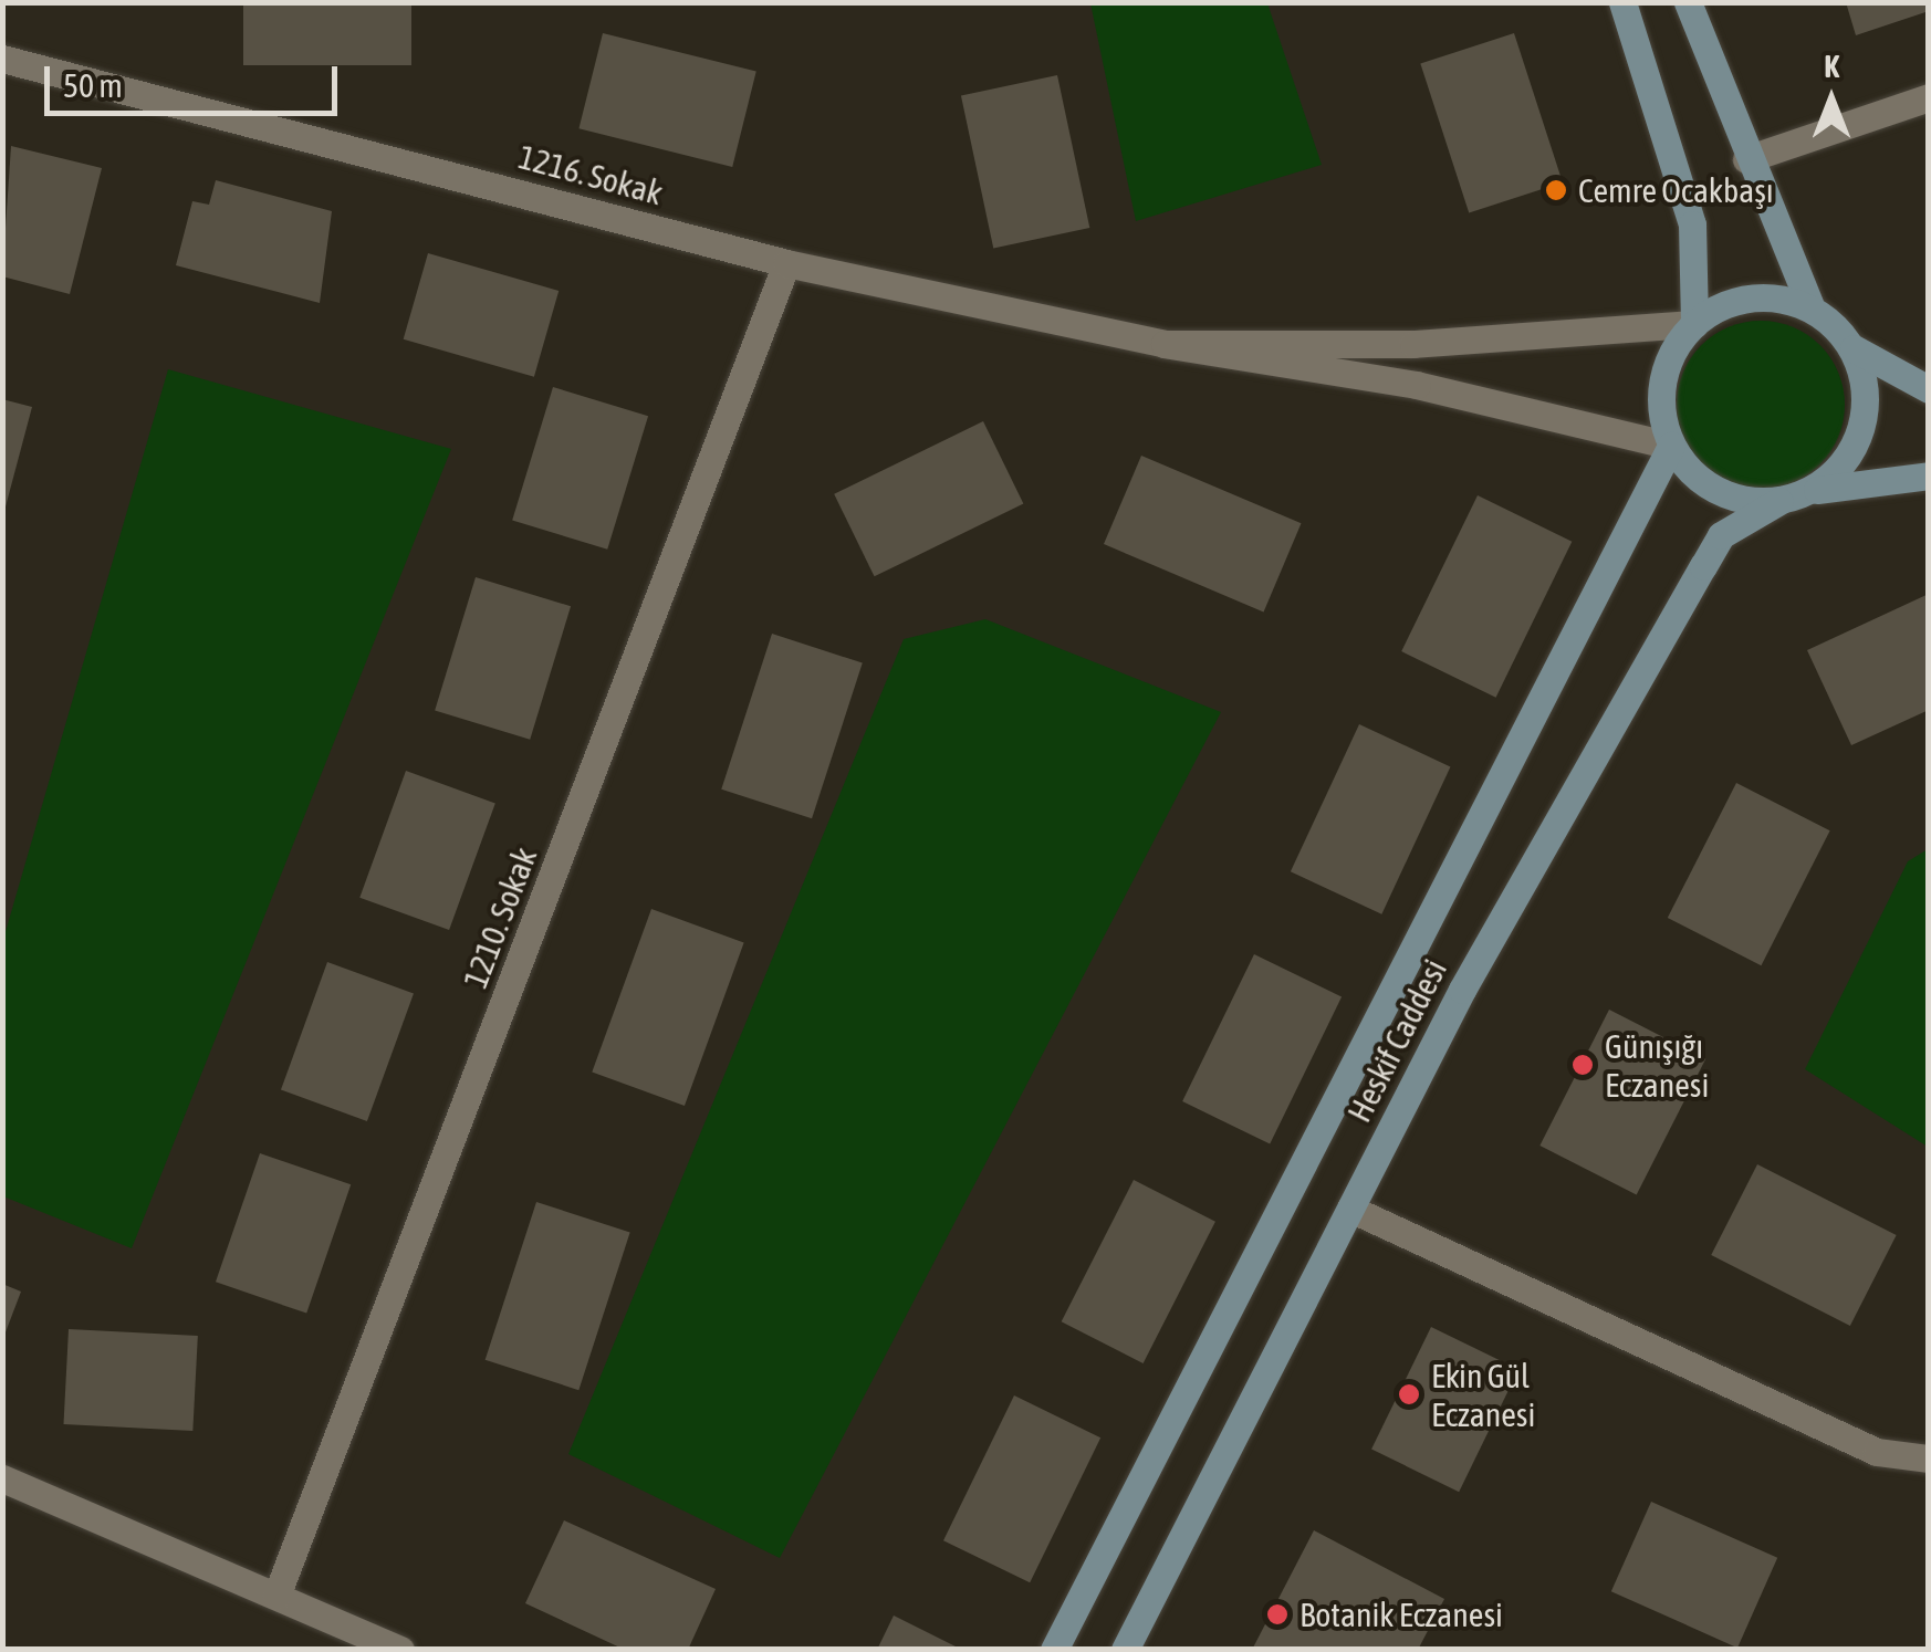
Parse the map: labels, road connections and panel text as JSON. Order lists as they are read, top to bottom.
{
  "streets": {
    "main road": ["Heskif Caddesi"],
    "street": ["1216. Sokak", "1210. Sokak"]
  },
  "crossings": [
    ["1216. Sokak", "1210. Sokak"]
  ],
  "places": [
    "Cemre Ocakbaşı",
    "Günışığı Eczanesi",
    "Ekin Gül Eczanesi",
    "Botanik Eczanesi"
  ],
  "scale_bar": "50 m",
  "north": "top"
}
